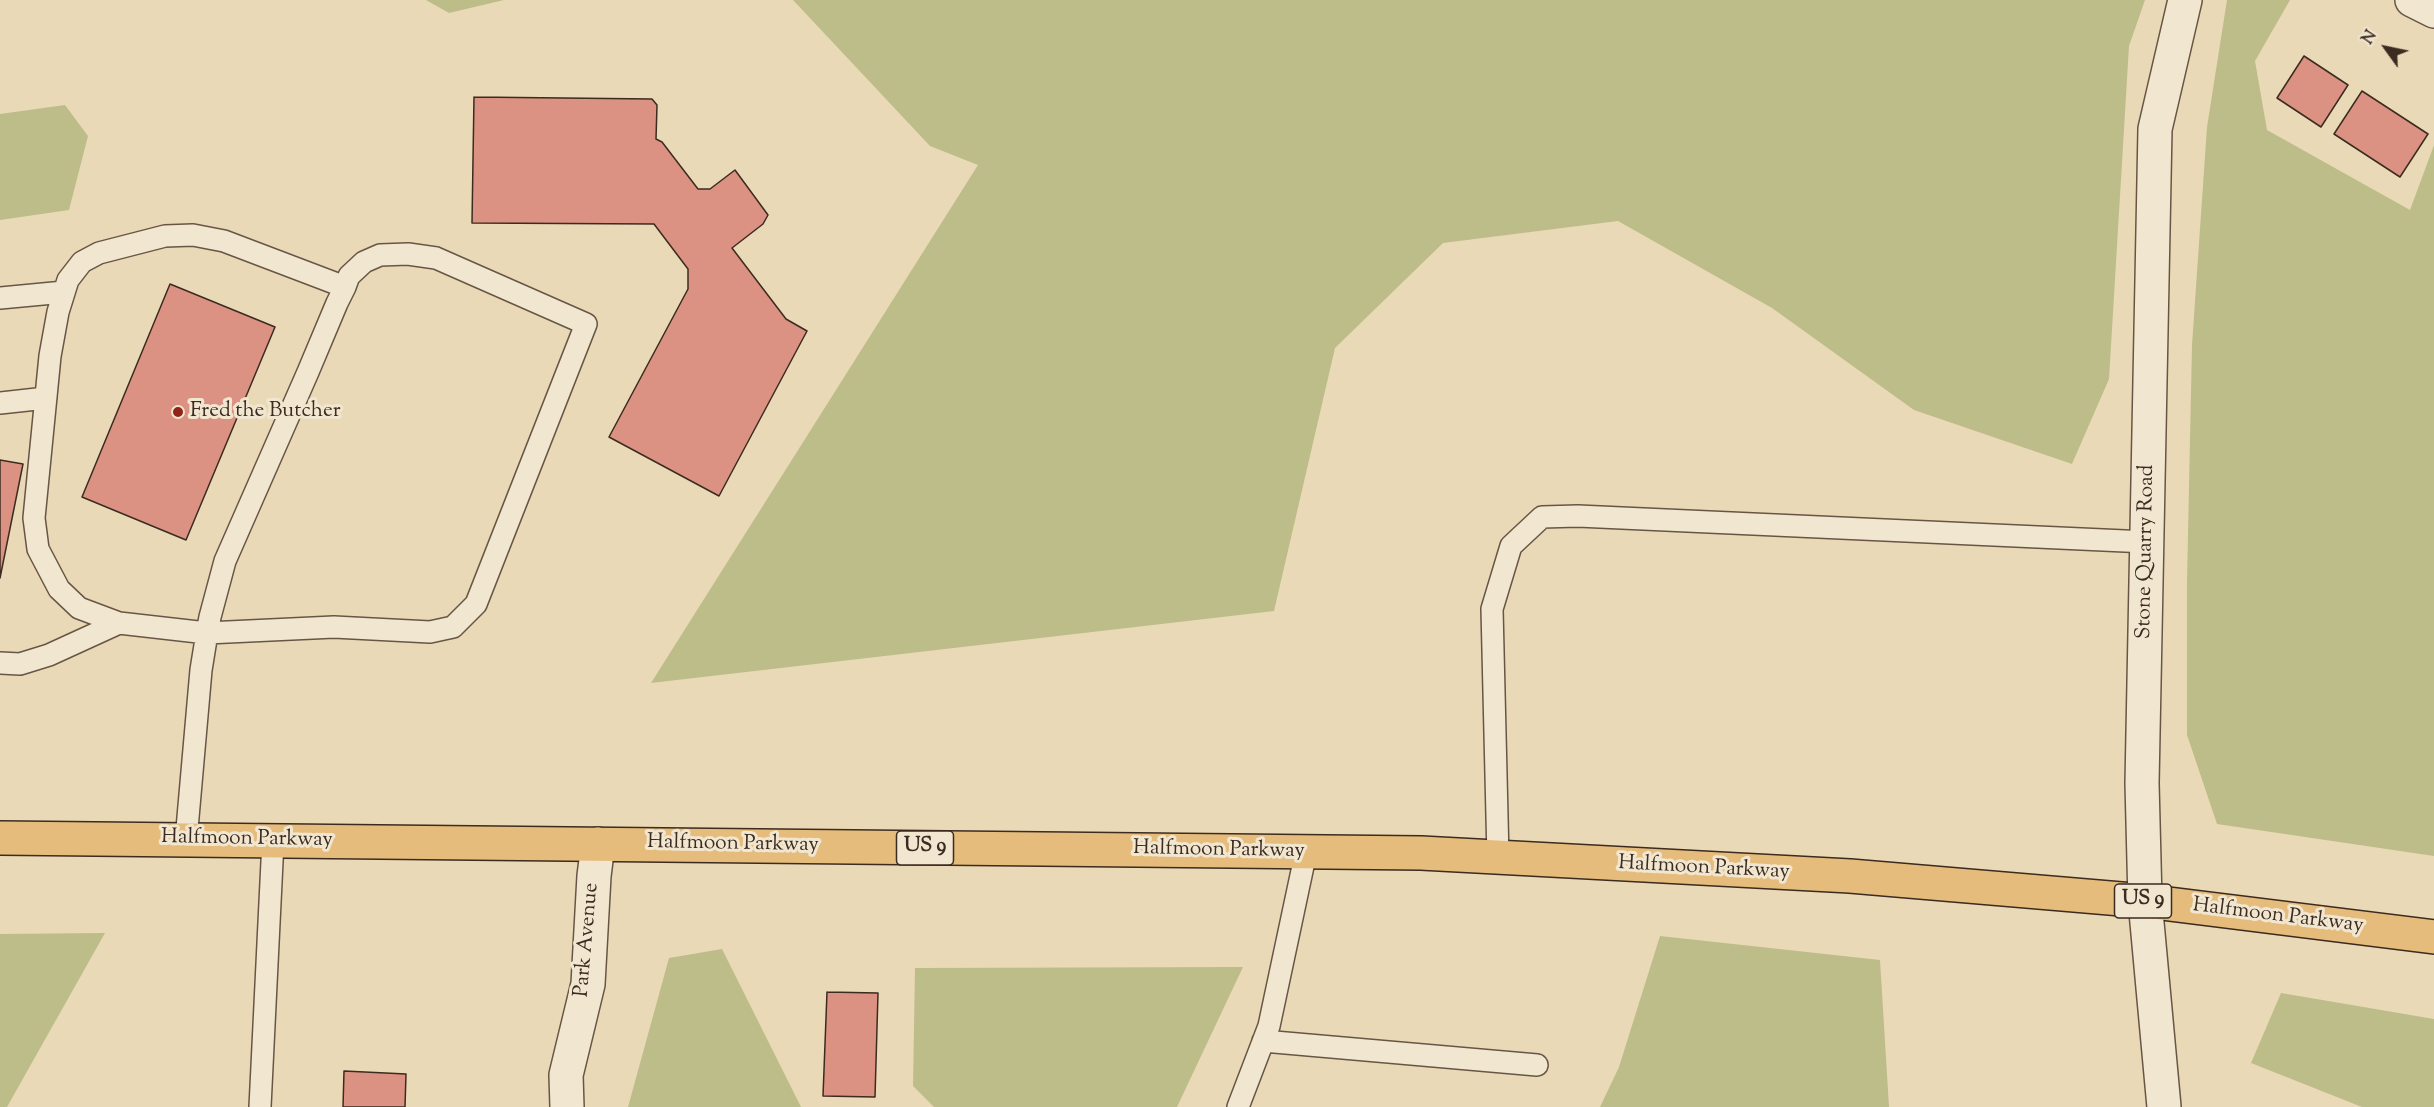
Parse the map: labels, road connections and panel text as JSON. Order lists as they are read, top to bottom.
{
  "streets": {
    "main road": ["Halfmoon Parkway", "US 9"],
    "street": ["Stone Quarry Road", "Park Avenue"]
  },
  "crossings": [
    ["Stone Quarry Road", "Halfmoon Parkway"],
    ["Halfmoon Parkway", "Park Avenue"]
  ],
  "places": ["Fred the Butcher"],
  "north": "top left"
}
